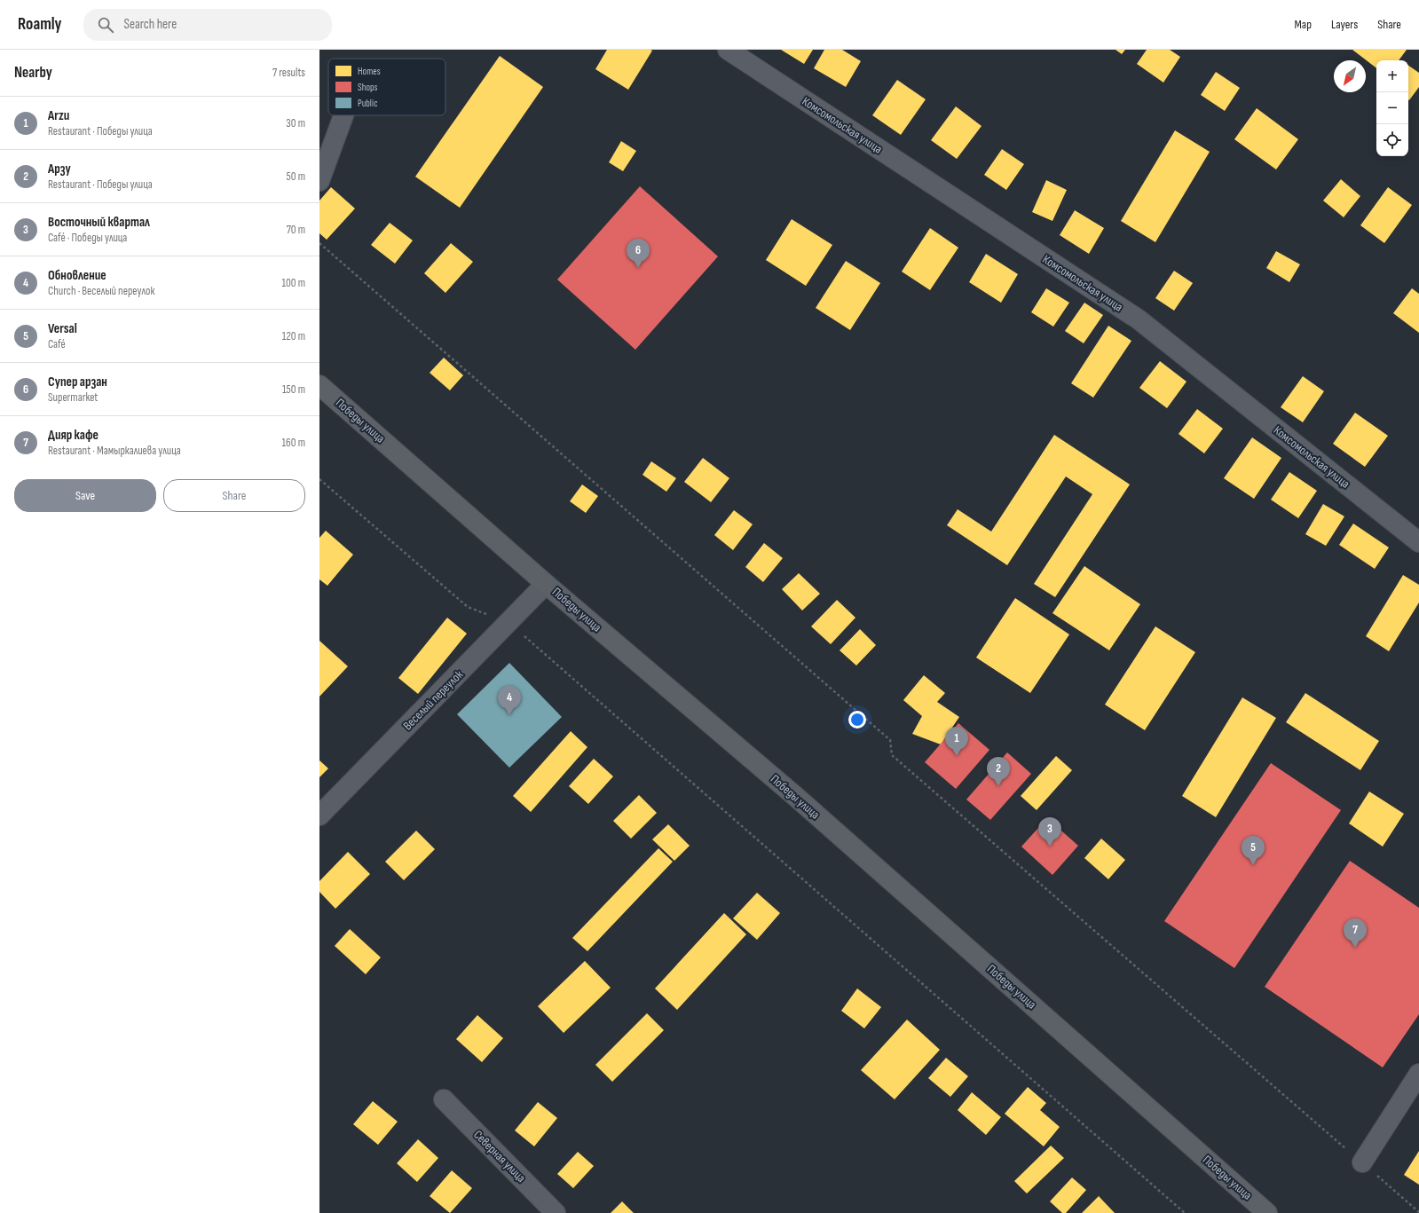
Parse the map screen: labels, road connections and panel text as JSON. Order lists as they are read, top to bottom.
{
  "streets": {
    "main road": ["Победы улица"],
    "street": ["Комсомольская улица", "Веселый переулок", "Северная улица"]
  },
  "crossings": [
    ["Победы улица", "Веселый переулок"]
  ],
  "legend": ["Homes", "Shops", "Public"],
  "north": "bottom left",
  "page": {
    "header": "Roamly",
    "search": "Search here",
    "nav": ["Map", "Layers", "Share"],
    "heading": ["Nearby", "7 results"],
    "map_buttons": ["+", "−"],
    "list": [
      {
        "mark": "1",
        "name": "Arzu",
        "note": "Restaurant · Победы улица",
        "value": "30 m"
      },
      {
        "mark": "2",
        "name": "Арзу",
        "note": "Restaurant · Победы улица",
        "value": "50 m"
      },
      {
        "mark": "3",
        "name": "Восточный квартал",
        "note": "Café · Победы улица",
        "value": "70 m"
      },
      {
        "mark": "4",
        "name": "Обновление",
        "note": "Church · Веселый переулок",
        "value": "100 m"
      },
      {
        "mark": "5",
        "name": "Versal",
        "note": "Café",
        "value": "120 m"
      },
      {
        "mark": "6",
        "name": "Супер арзан",
        "note": "Supermarket",
        "value": "150 m"
      },
      {
        "mark": "7",
        "name": "Дияр кафе",
        "note": "Restaurant · Мамыркалиева улица",
        "value": "160 m"
      }
    ],
    "pins": [
      "6",
      "4",
      "1",
      "2",
      "3",
      "5",
      "7"
    ],
    "buttons": ["Save", "Share"]
  }
}
